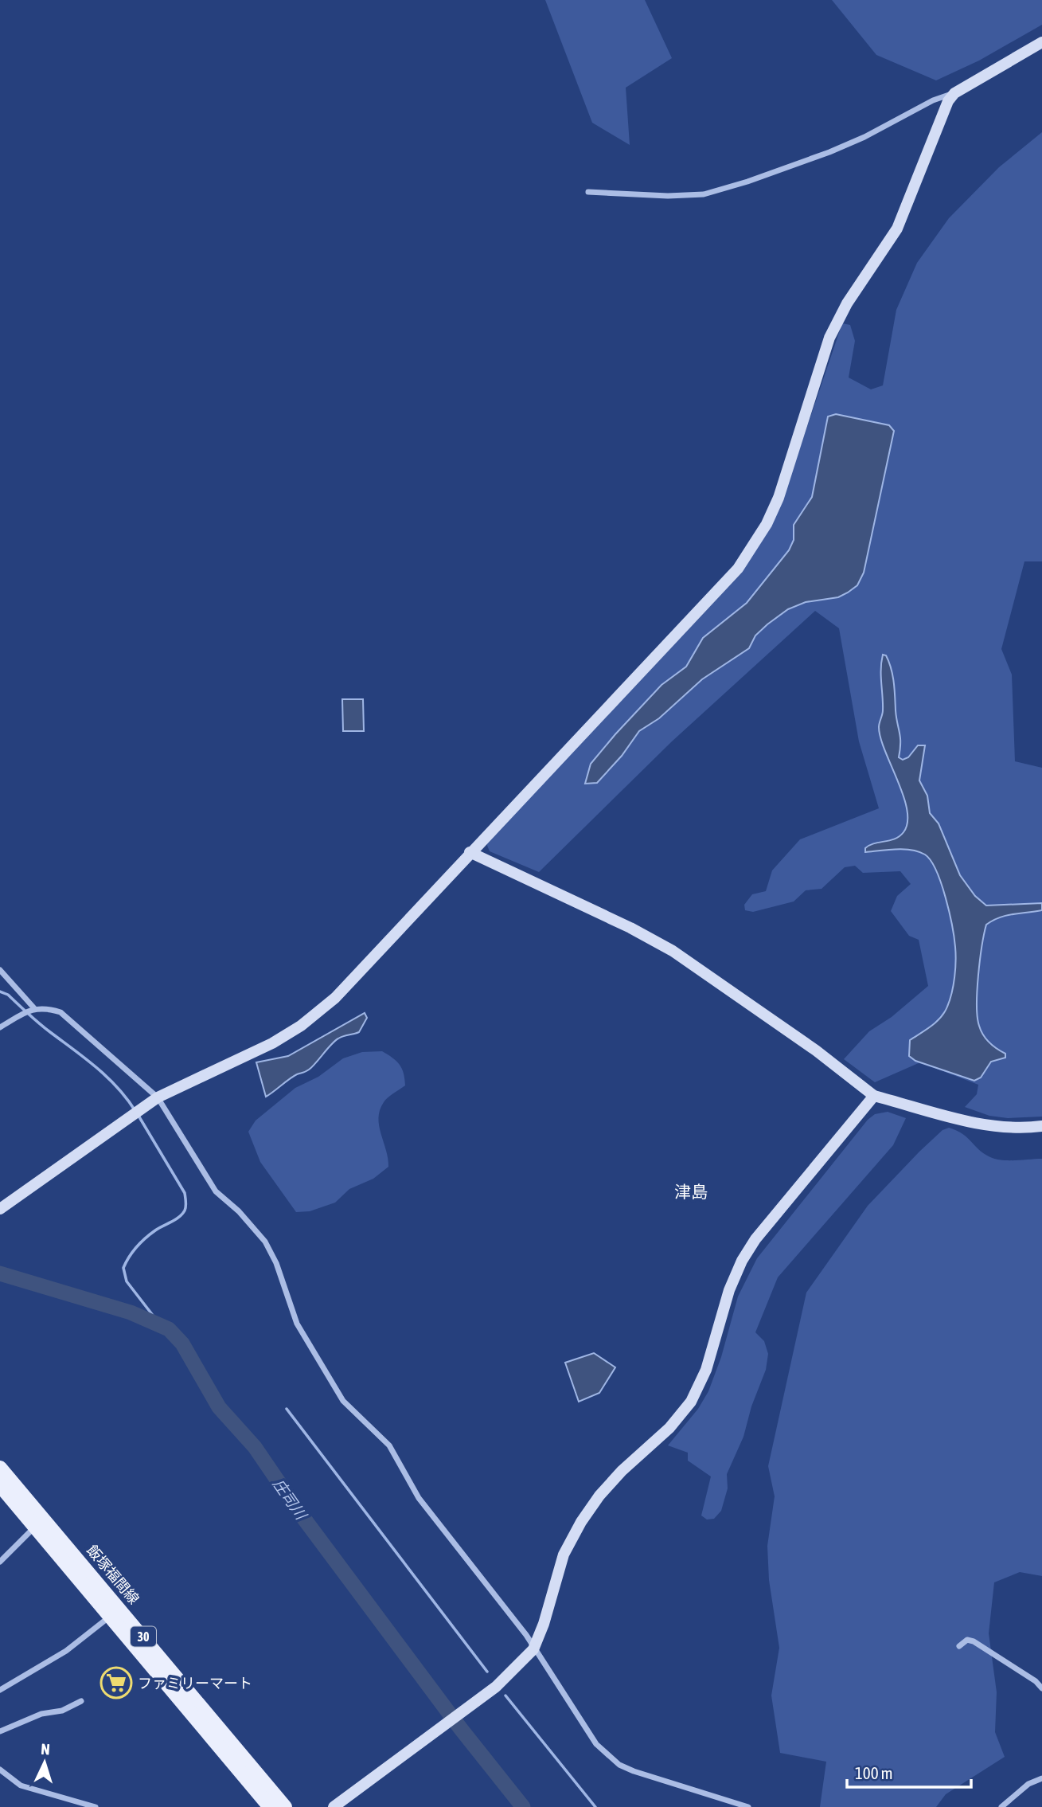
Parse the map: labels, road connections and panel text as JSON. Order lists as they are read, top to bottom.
{
  "streets": {
    "main road": ["飯塚福間線", "30"]
  },
  "districts": ["津島"],
  "water": ["庄司川"],
  "places": {
    "supermarket": ["ファミリーマート"]
  },
  "scale_bar": "100 m",
  "north": "top"
}
